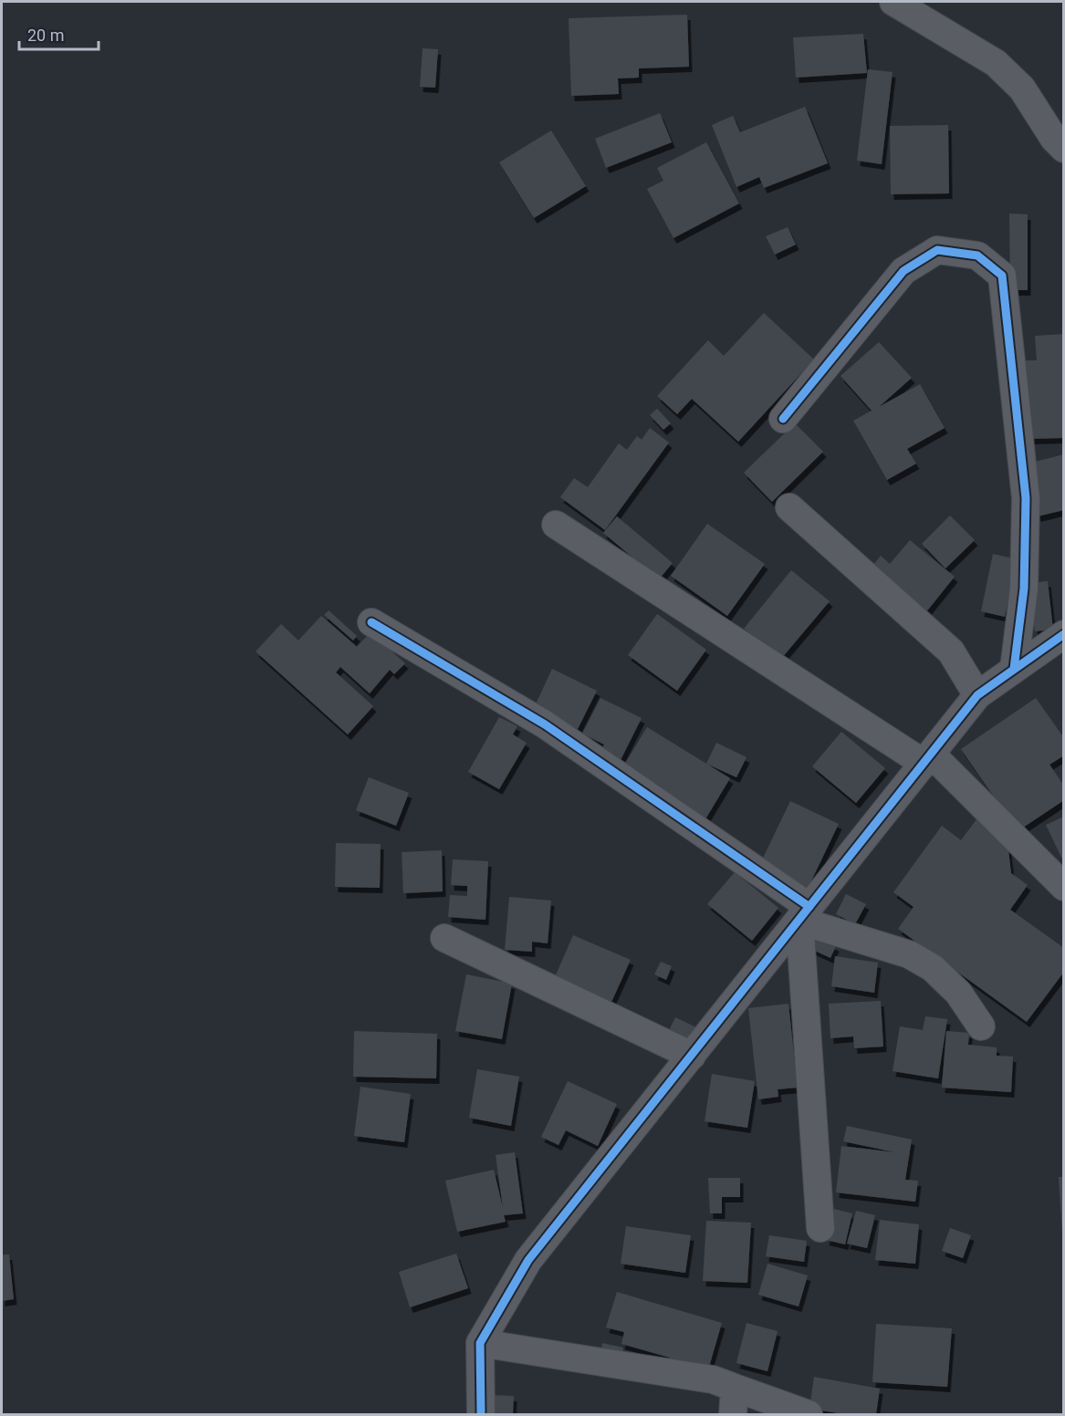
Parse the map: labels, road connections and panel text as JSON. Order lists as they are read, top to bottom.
{
  "scale_bar": "20 m"
}
